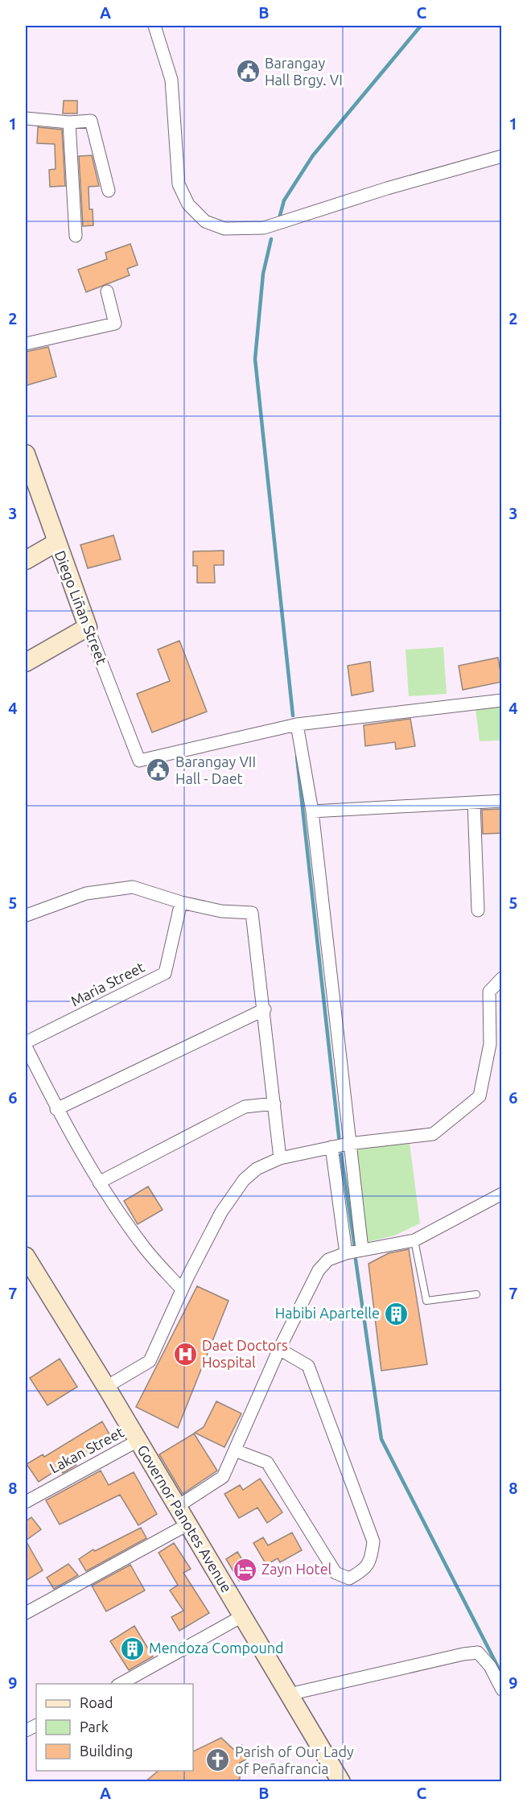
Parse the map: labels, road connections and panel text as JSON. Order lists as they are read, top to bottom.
{
  "streets": {
    "main road": ["Diego Liñan Street", "Governor Panotes Avenue"],
    "street": ["Maria Street", "Lakan Street"]
  },
  "crossings": [
    ["Lakan Street", "Governor Panotes Avenue"]
  ],
  "places": {
    "public building": ["Barangay Hall Brgy. VI", "Barangay VII Hall - Daet"],
    "building": ["Habibi Apartelle", "Mendoza Compound"],
    "hospital": ["Daet Doctors Hospital"],
    "hotel": ["Zayn Hotel"],
    "church": ["Parish of Our Lady of Peñafrancia"]
  },
  "legend": ["Road", "Park", "Building"],
  "grid": {
    "columns": ["A", "B", "C"],
    "rows": [
      "1",
      "2",
      "3",
      "4",
      "5",
      "6",
      "7",
      "8",
      "9"
    ]
  }
}
